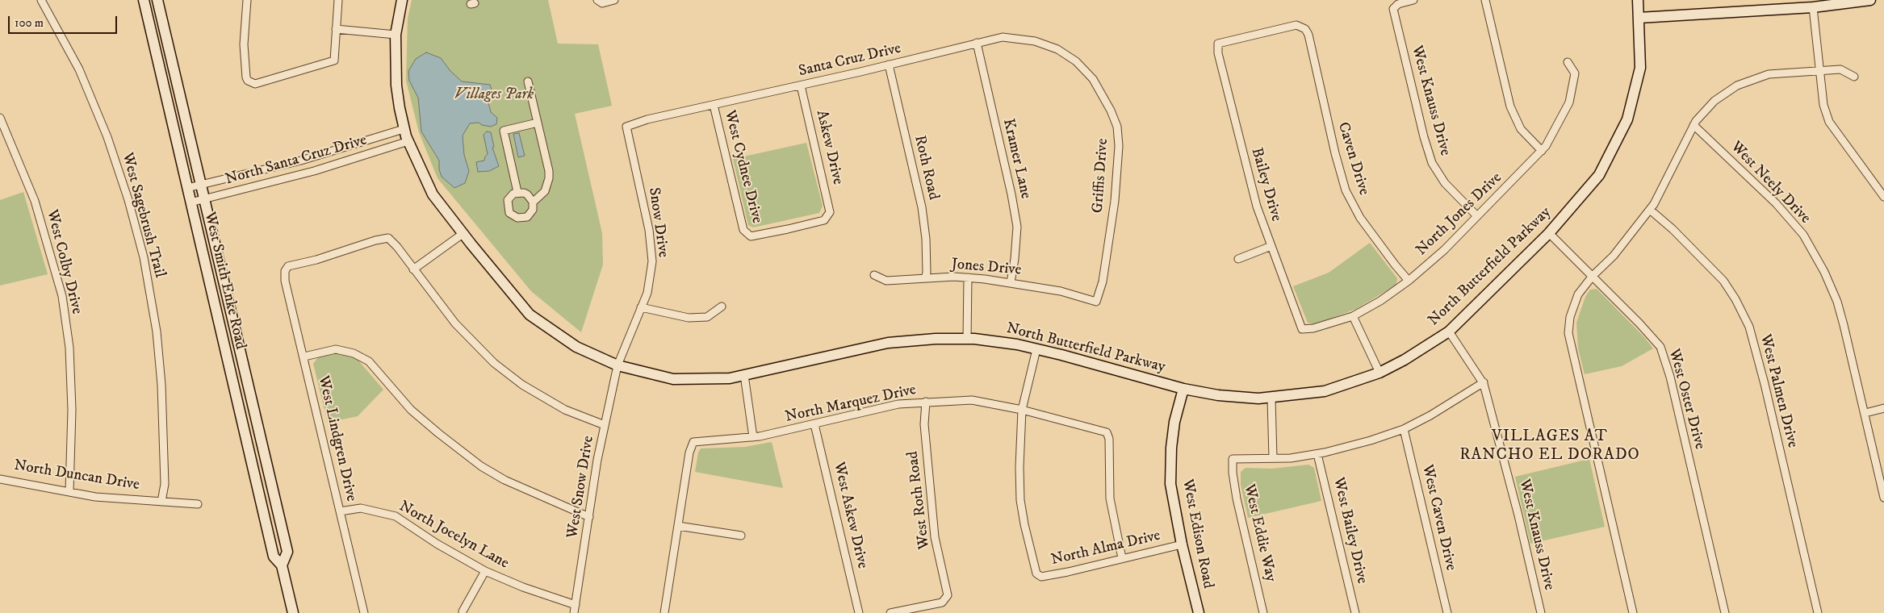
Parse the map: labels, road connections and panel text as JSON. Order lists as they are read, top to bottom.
{
  "streets": {
    "street": [
      "Santa Cruz Drive",
      "West Knauss Drive",
      "Askew Drive",
      "Kramer Lane",
      "Caven Drive",
      "North Santa Cruz Drive",
      "West Cydnee Drive",
      "Roth Road",
      "Griffis Drive",
      "West Neely Drive",
      "Bailey Drive",
      "North Jones Drive",
      "West Sagebrush Trail",
      "Snow Drive",
      "West Colby Drive",
      "North Butterfield Parkway",
      "Jones Drive",
      "West Smith Enke Road",
      "West Palmen Drive",
      "West Oster Drive",
      "North Marquez Drive",
      "West Lindgren Drive",
      "North Duncan Drive",
      "West Snow Drive",
      "West Roth Road",
      "West Askew Drive",
      "West Caven Drive",
      "West Bailey Drive",
      "West Eddie Way",
      "West Edison Road",
      "North Jocelyn Lane",
      "North Alma Drive"
    ]
  },
  "crossings": [
    ["Santa Cruz Drive", "Askew Drive"],
    ["Santa Cruz Drive", "Kramer Lane"],
    ["Santa Cruz Drive", "West Cydnee Drive"],
    ["Santa Cruz Drive", "Roth Road"],
    ["Santa Cruz Drive", "Griffis Drive"],
    ["Santa Cruz Drive", "Snow Drive"],
    ["West Knauss Drive", "North Jones Drive"],
    ["West Knauss Drive", "North Butterfield Parkway"],
    ["Askew Drive", "West Cydnee Drive"],
    ["Kramer Lane", "Jones Drive"],
    ["Caven Drive", "Bailey Drive"],
    ["Caven Drive", "North Jones Drive"],
    ["North Santa Cruz Drive", "North Butterfield Parkway"],
    ["North Santa Cruz Drive", "West Smith Enke Road"],
    ["Roth Road", "Jones Drive"],
    ["Griffis Drive", "Jones Drive"],
    ["Bailey Drive", "North Jones Drive"],
    ["West Sagebrush Trail", "North Duncan Drive"],
    ["Snow Drive", "North Butterfield Parkway"],
    ["Snow Drive", "West Snow Drive"],
    ["West Colby Drive", "North Duncan Drive"],
    ["North Butterfield Parkway", "West Oster Drive"],
    ["North Butterfield Parkway", "West Snow Drive"],
    ["North Butterfield Parkway", "West Edison Road"],
    ["North Marquez Drive", "West Roth Road"],
    ["North Marquez Drive", "West Askew Drive"],
    ["North Marquez Drive", "North Alma Drive"],
    ["West Lindgren Drive", "North Jocelyn Lane"],
    ["West Snow Drive", "North Jocelyn Lane"],
    ["West Edison Road", "North Alma Drive"]
  ],
  "districts": ["VILLAGES AT RANCHO EL DORADO"],
  "parks": ["Villages Park"],
  "scale_bar": "100 m"
}
